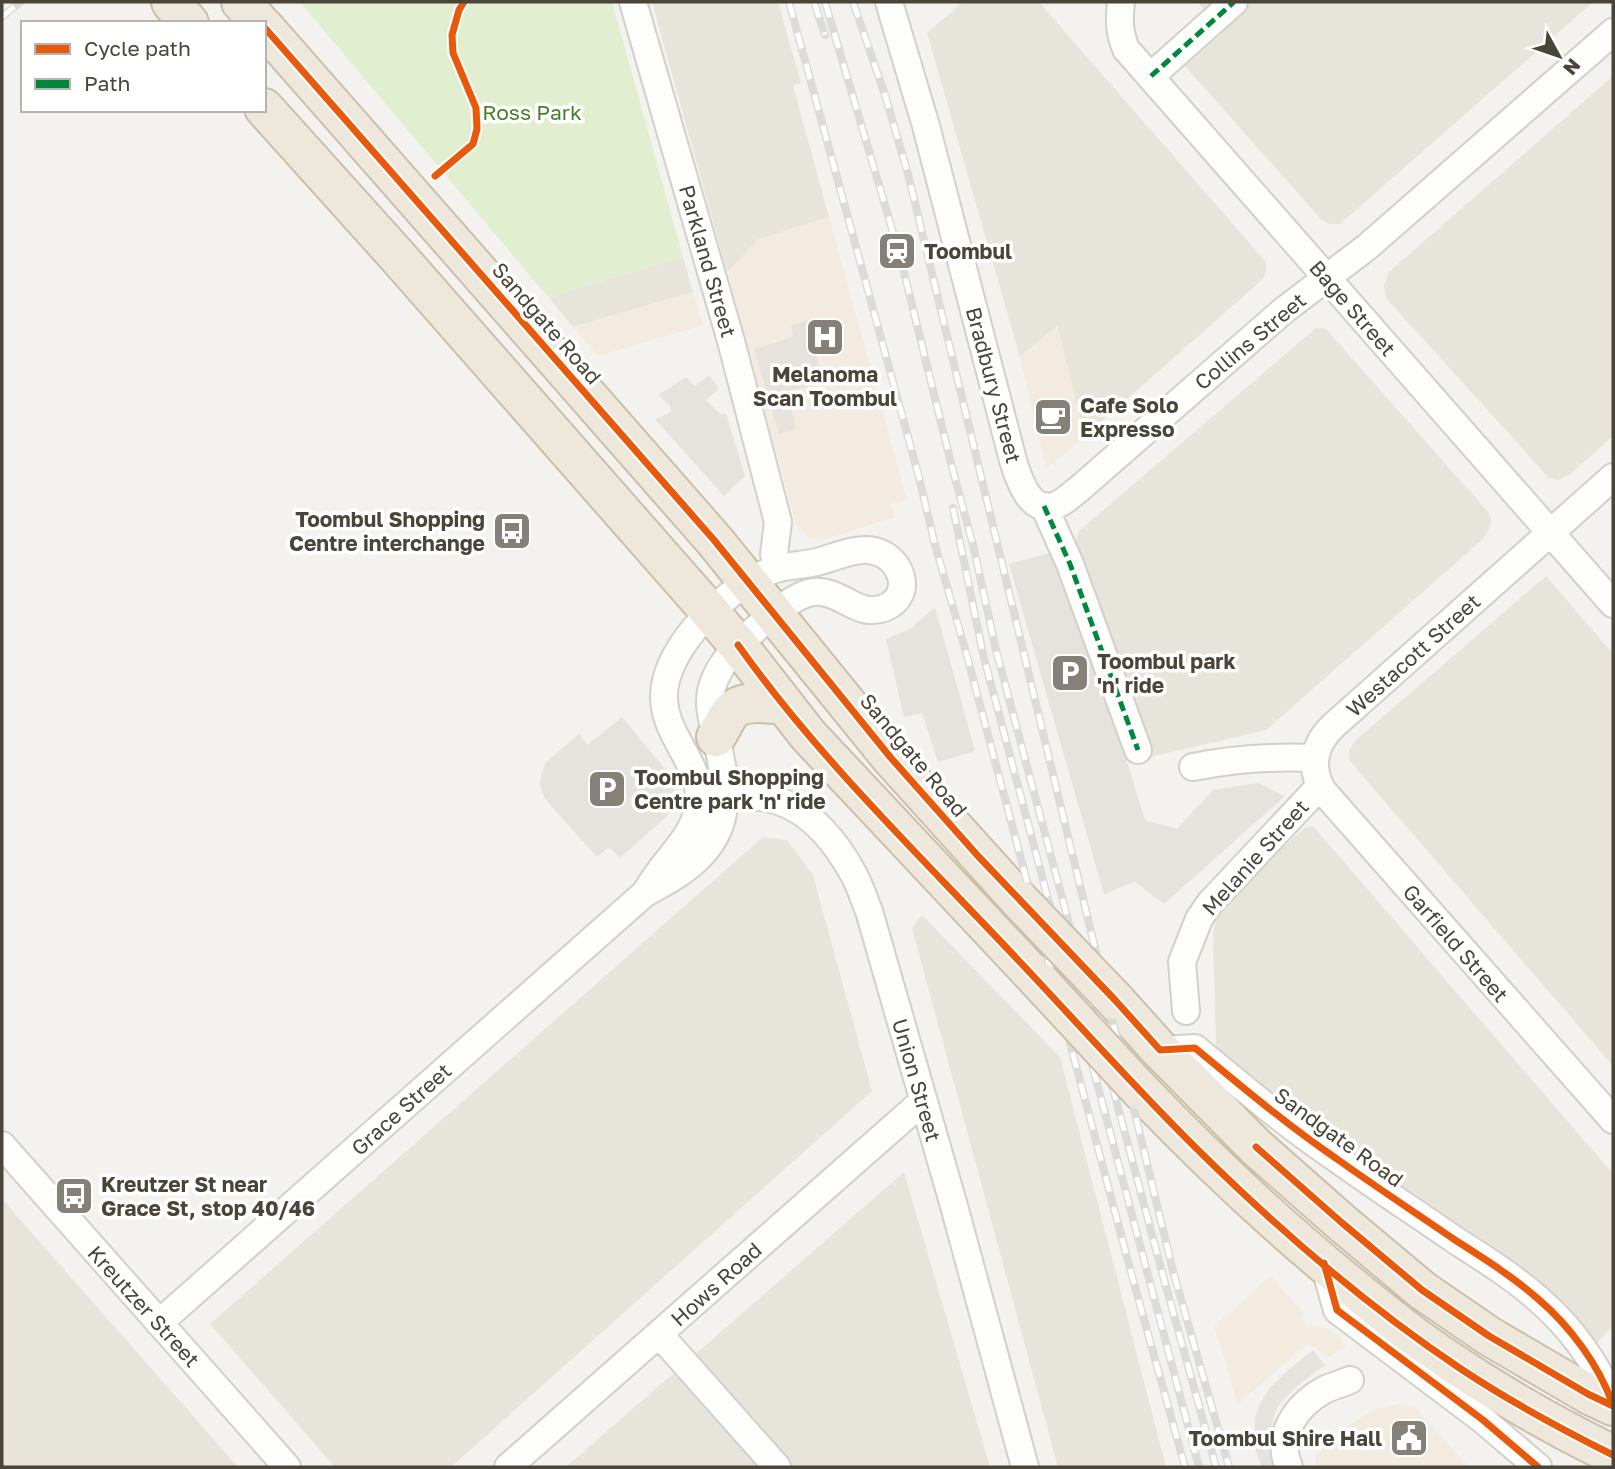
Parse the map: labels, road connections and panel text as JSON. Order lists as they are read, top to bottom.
{
  "streets": {
    "highway": ["Sandgate Road"],
    "street": [
      "Parkland Street",
      "Bage Street",
      "Collins Street",
      "Bradbury Street",
      "Westacott Street",
      "Melanie Street",
      "Garfield Street",
      "Union Street",
      "Grace Street",
      "Hows Road",
      "Kreutzer Street"
    ]
  },
  "crossings": [
    ["Parkland Street", "Sandgate Road"],
    ["Parkland Street", "Grace Street"],
    ["Bage Street", "Collins Street"],
    ["Bage Street", "Westacott Street"],
    ["Sandgate Road", "Grace Street"],
    ["Collins Street", "Bradbury Street"],
    ["Westacott Street", "Garfield Street"],
    ["Melanie Street", "Garfield Street"],
    ["Union Street", "Grace Street"],
    ["Union Street", "Hows Road"],
    ["Grace Street", "Kreutzer Street"]
  ],
  "parks": ["Ross Park"],
  "places": {
    "station": ["Toombul"],
    "hospital": ["Melanoma Scan Toombul"],
    "cafe": ["Cafe Solo Expresso"],
    "bus stop": ["Toombul Shopping Centre interchange", "Kreutzer St near Grace St, stop 40/46"],
    "parking": ["Toombul park 'n' ride", "Toombul Shopping Centre park 'n' ride"],
    "public building": ["Toombul Shire Hall"]
  },
  "legend": ["Cycle path", "Path"],
  "north": "bottom right"
}
